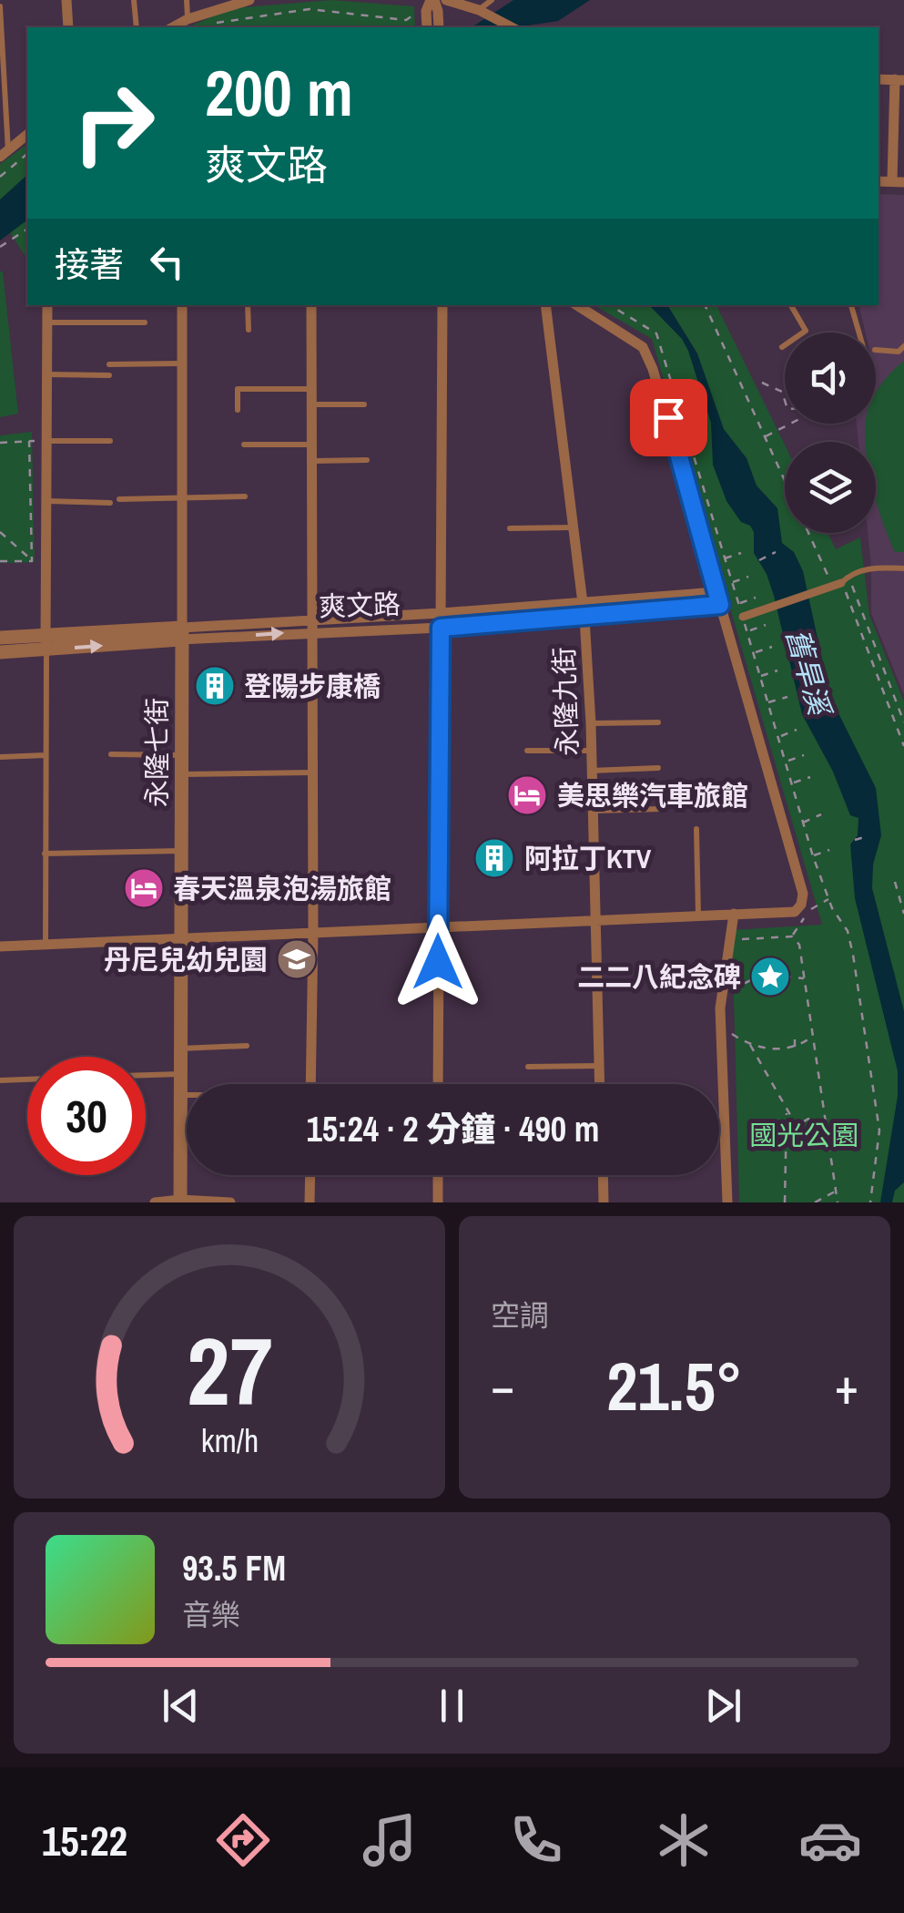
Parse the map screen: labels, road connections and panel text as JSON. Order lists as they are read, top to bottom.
{
  "streets": {
    "street": ["爽文路", "永隆九街", "永隆七街"]
  },
  "crossings": [
    ["爽文路", "永隆九街"],
    ["爽文路", "永隆七街"]
  ],
  "water": ["舊旱溪"],
  "parks": ["國光公園"],
  "places": {
    "building": ["登陽步康橋", "阿拉丁KTV"],
    "hotel": ["美思樂汽車旅館", "春天溫泉泡湯旅館"],
    "school or university": ["丹尼兒幼兒園"],
    "place": ["二二八紀念碑"]
  },
  "page": {
    "turn": ["200 m", "爽文路"],
    "then": "接著",
    "limit": "30",
    "trip": "15:24 · 2 分鐘 · 490 m",
    "tile": "空調",
    "heat": ["−", "21.5°", "+"],
    "song": ["93.5 FM", "音樂"],
    "tabs": "15:22",
    "gauge": ["27", "km/h"]
  }
}
